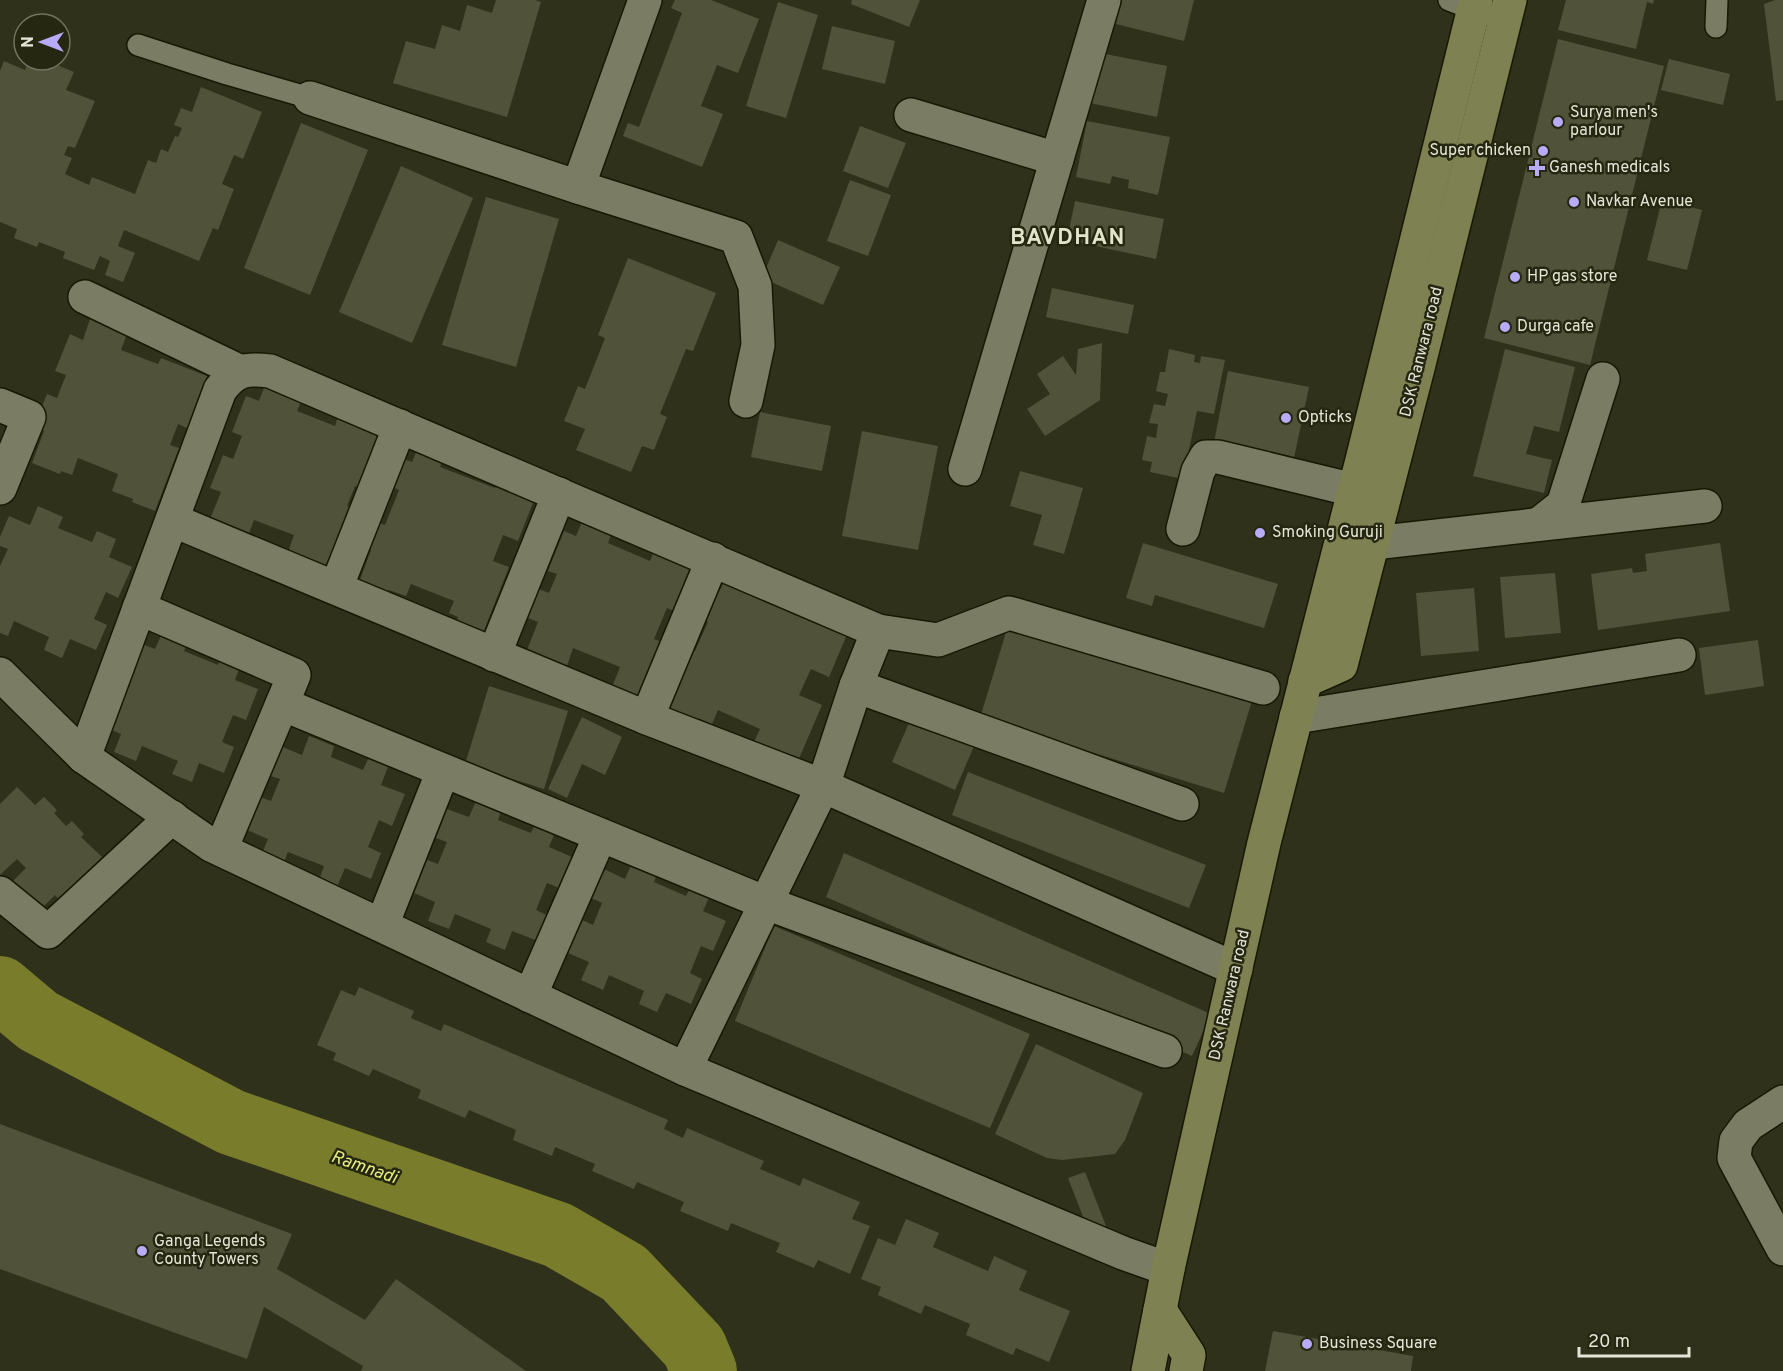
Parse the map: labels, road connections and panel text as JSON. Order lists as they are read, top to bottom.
{
  "streets": {
    "street": ["DSK Ranwara road"]
  },
  "districts": ["BAVDHAN"],
  "water": ["Ramnadi"],
  "places": {
    "other": [
      "Surya men's parlour",
      "Super chicken",
      "Navkar Avenue",
      "HP gas store",
      "Durga cafe",
      "Opticks",
      "Smoking Guruji",
      "Ganga Legends County Towers",
      "Business Square"
    ],
    "health": ["Ganesh medicals"]
  },
  "scale_bar": "20 m",
  "north": "left"
}
